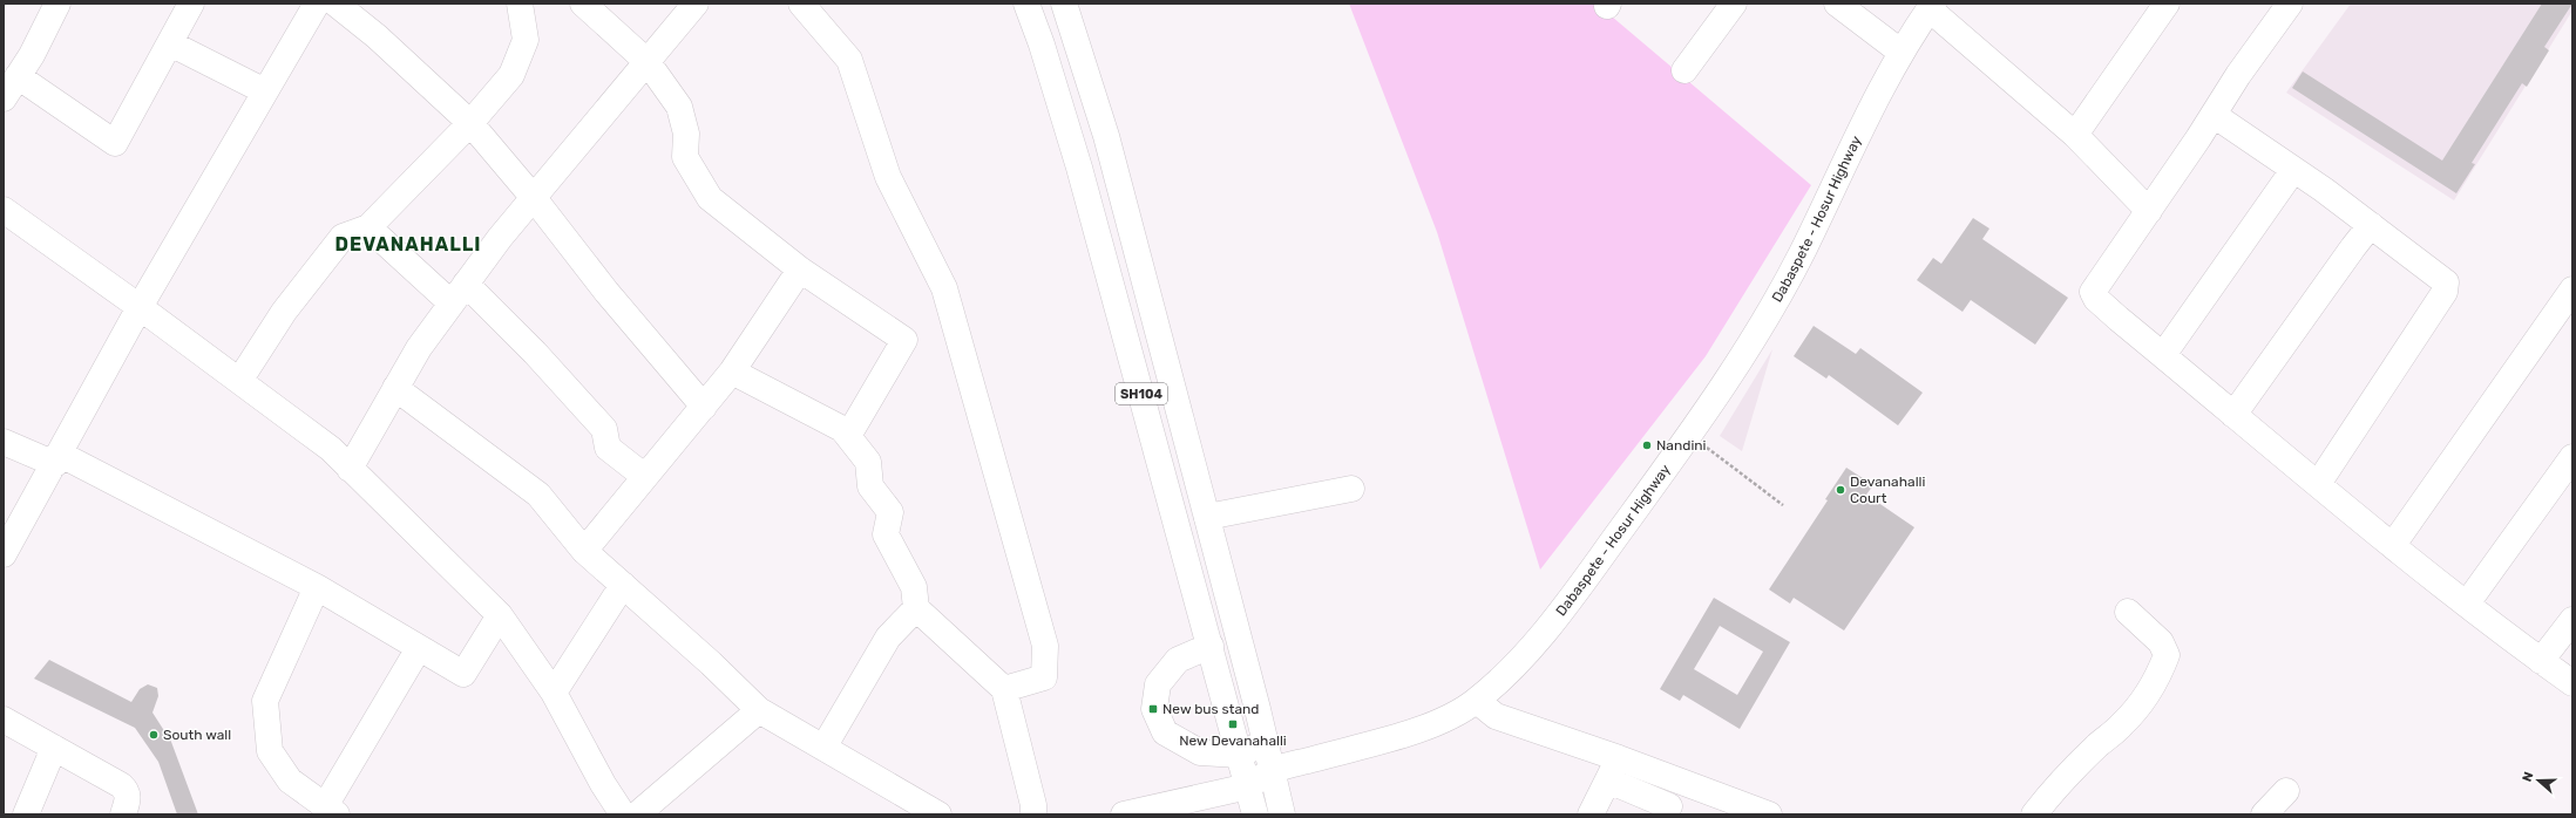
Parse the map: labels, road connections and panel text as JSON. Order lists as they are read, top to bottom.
{
  "streets": {
    "street": ["Dabaspete - Hosur Highway", "SH104"]
  },
  "crossings": [
    ["Dabaspete - Hosur Highway", "SH104"]
  ],
  "districts": ["DEVANAHALLI"],
  "places": {
    "other": ["Nandini", "Devanahalli Court", "South wall"],
    "transit": ["New bus stand", "New Devanahalli"]
  },
  "north": "left"
}
